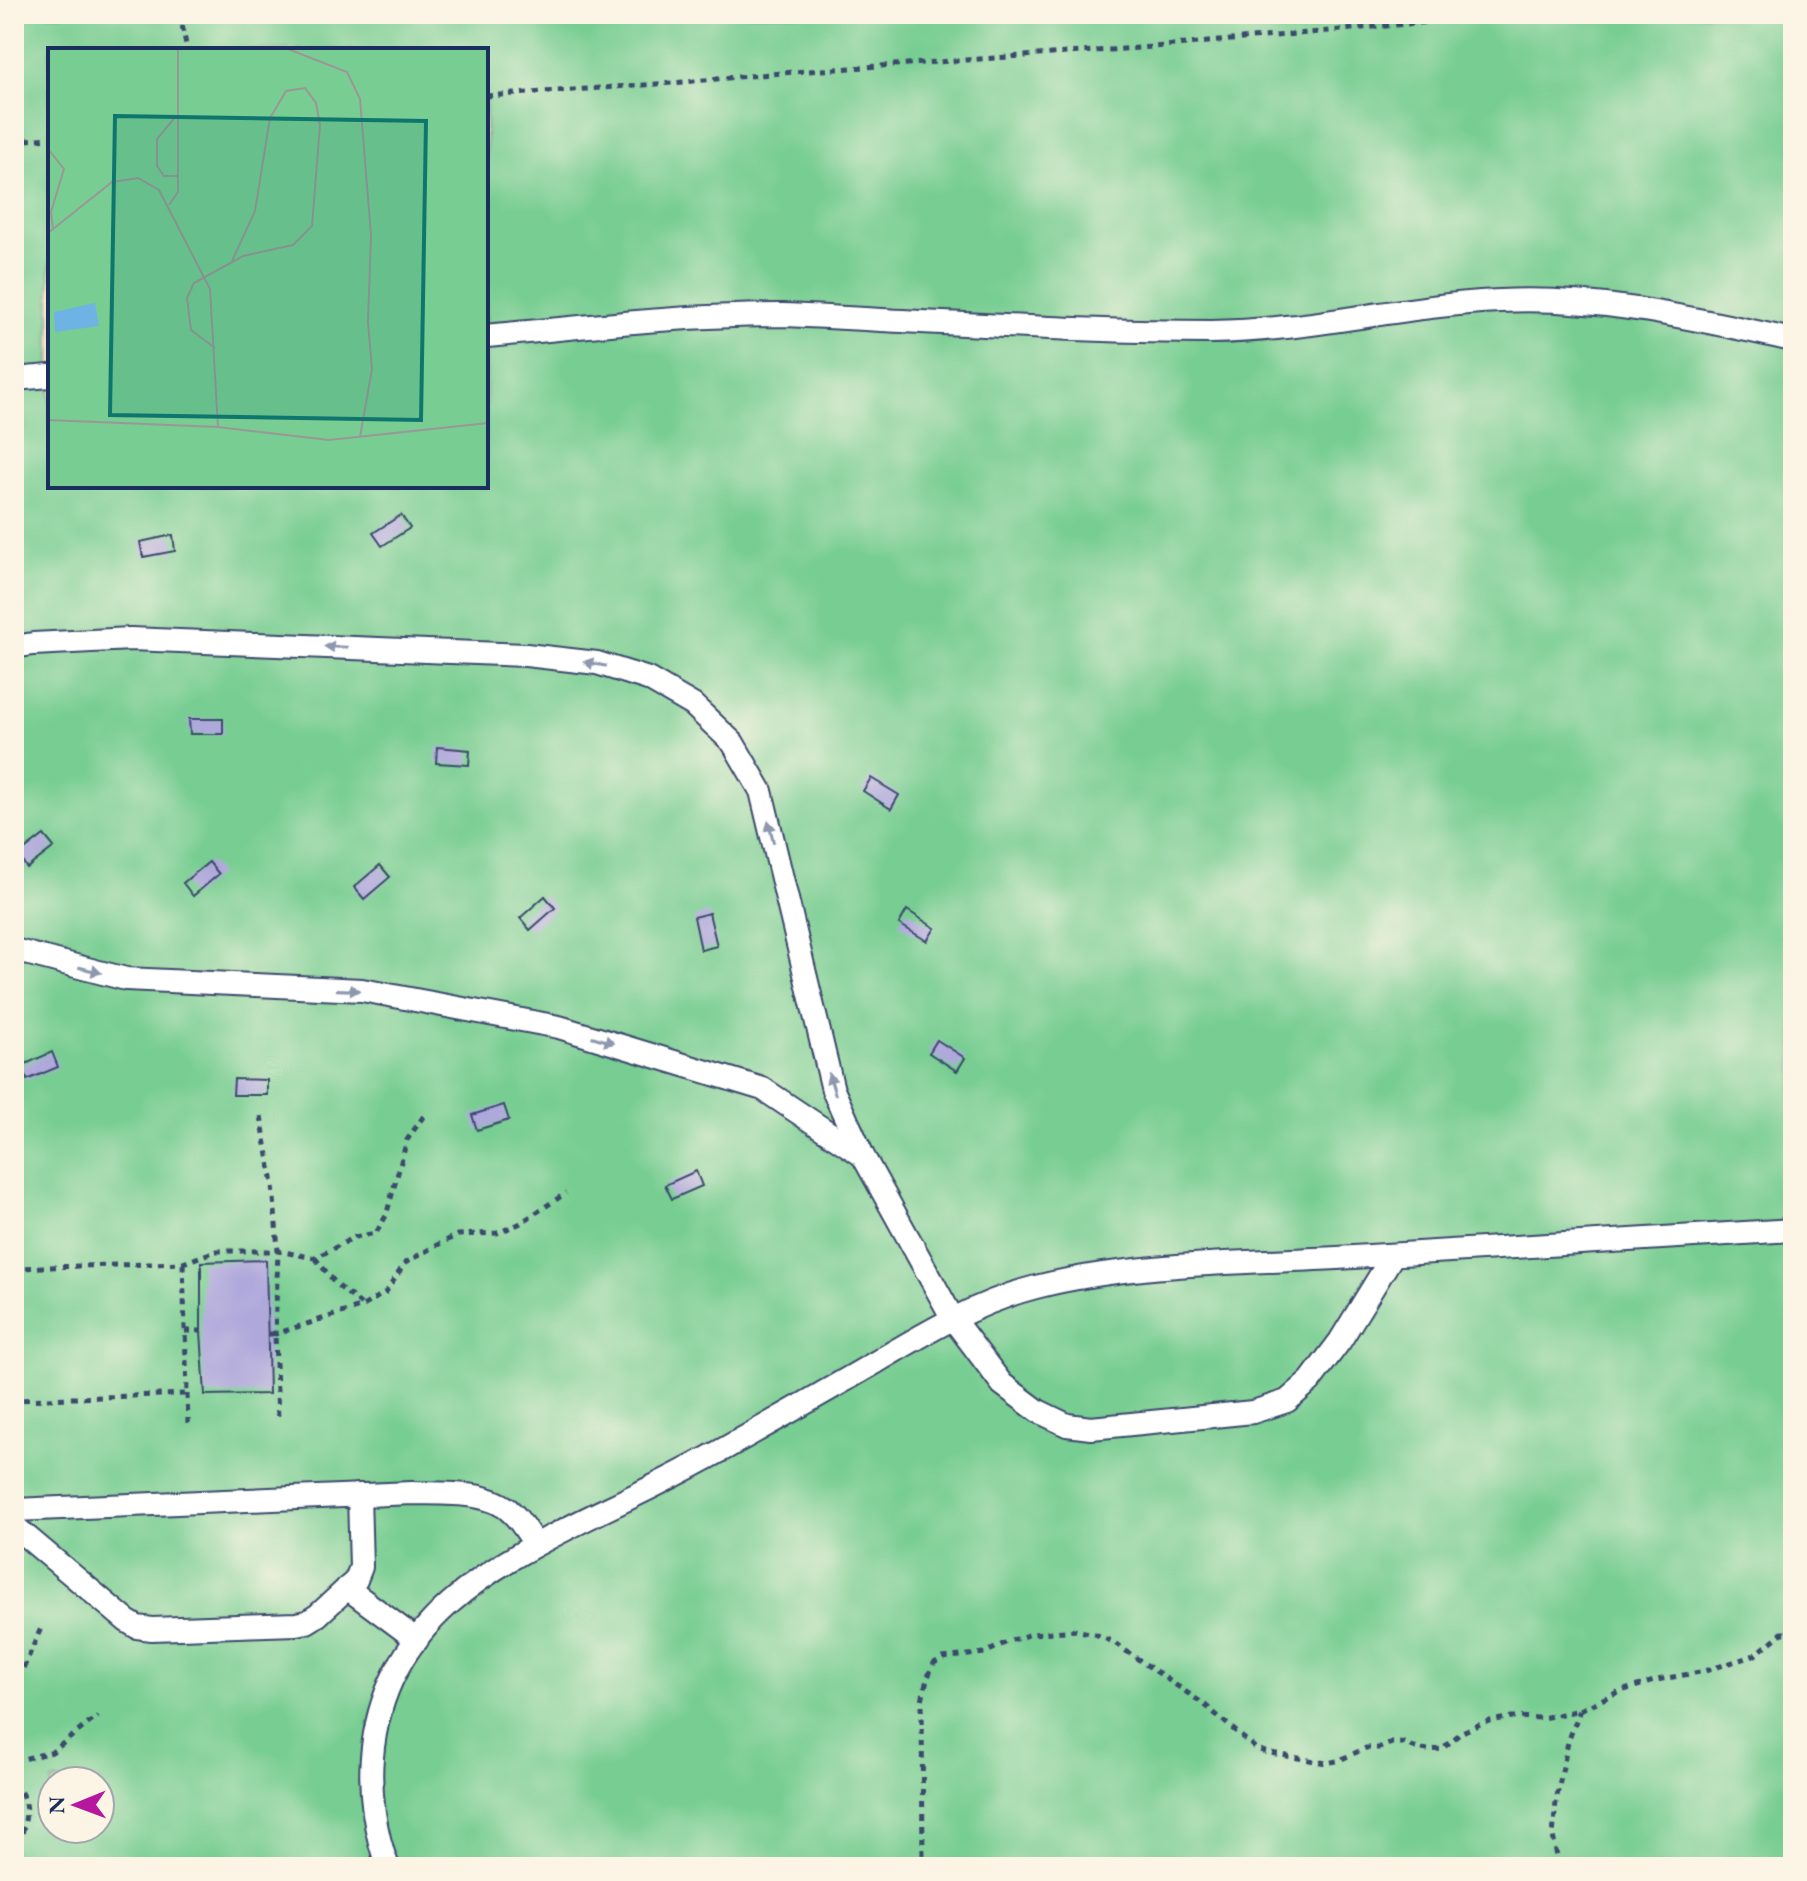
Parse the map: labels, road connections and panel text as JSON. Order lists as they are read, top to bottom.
{
  "north": "left"
}
